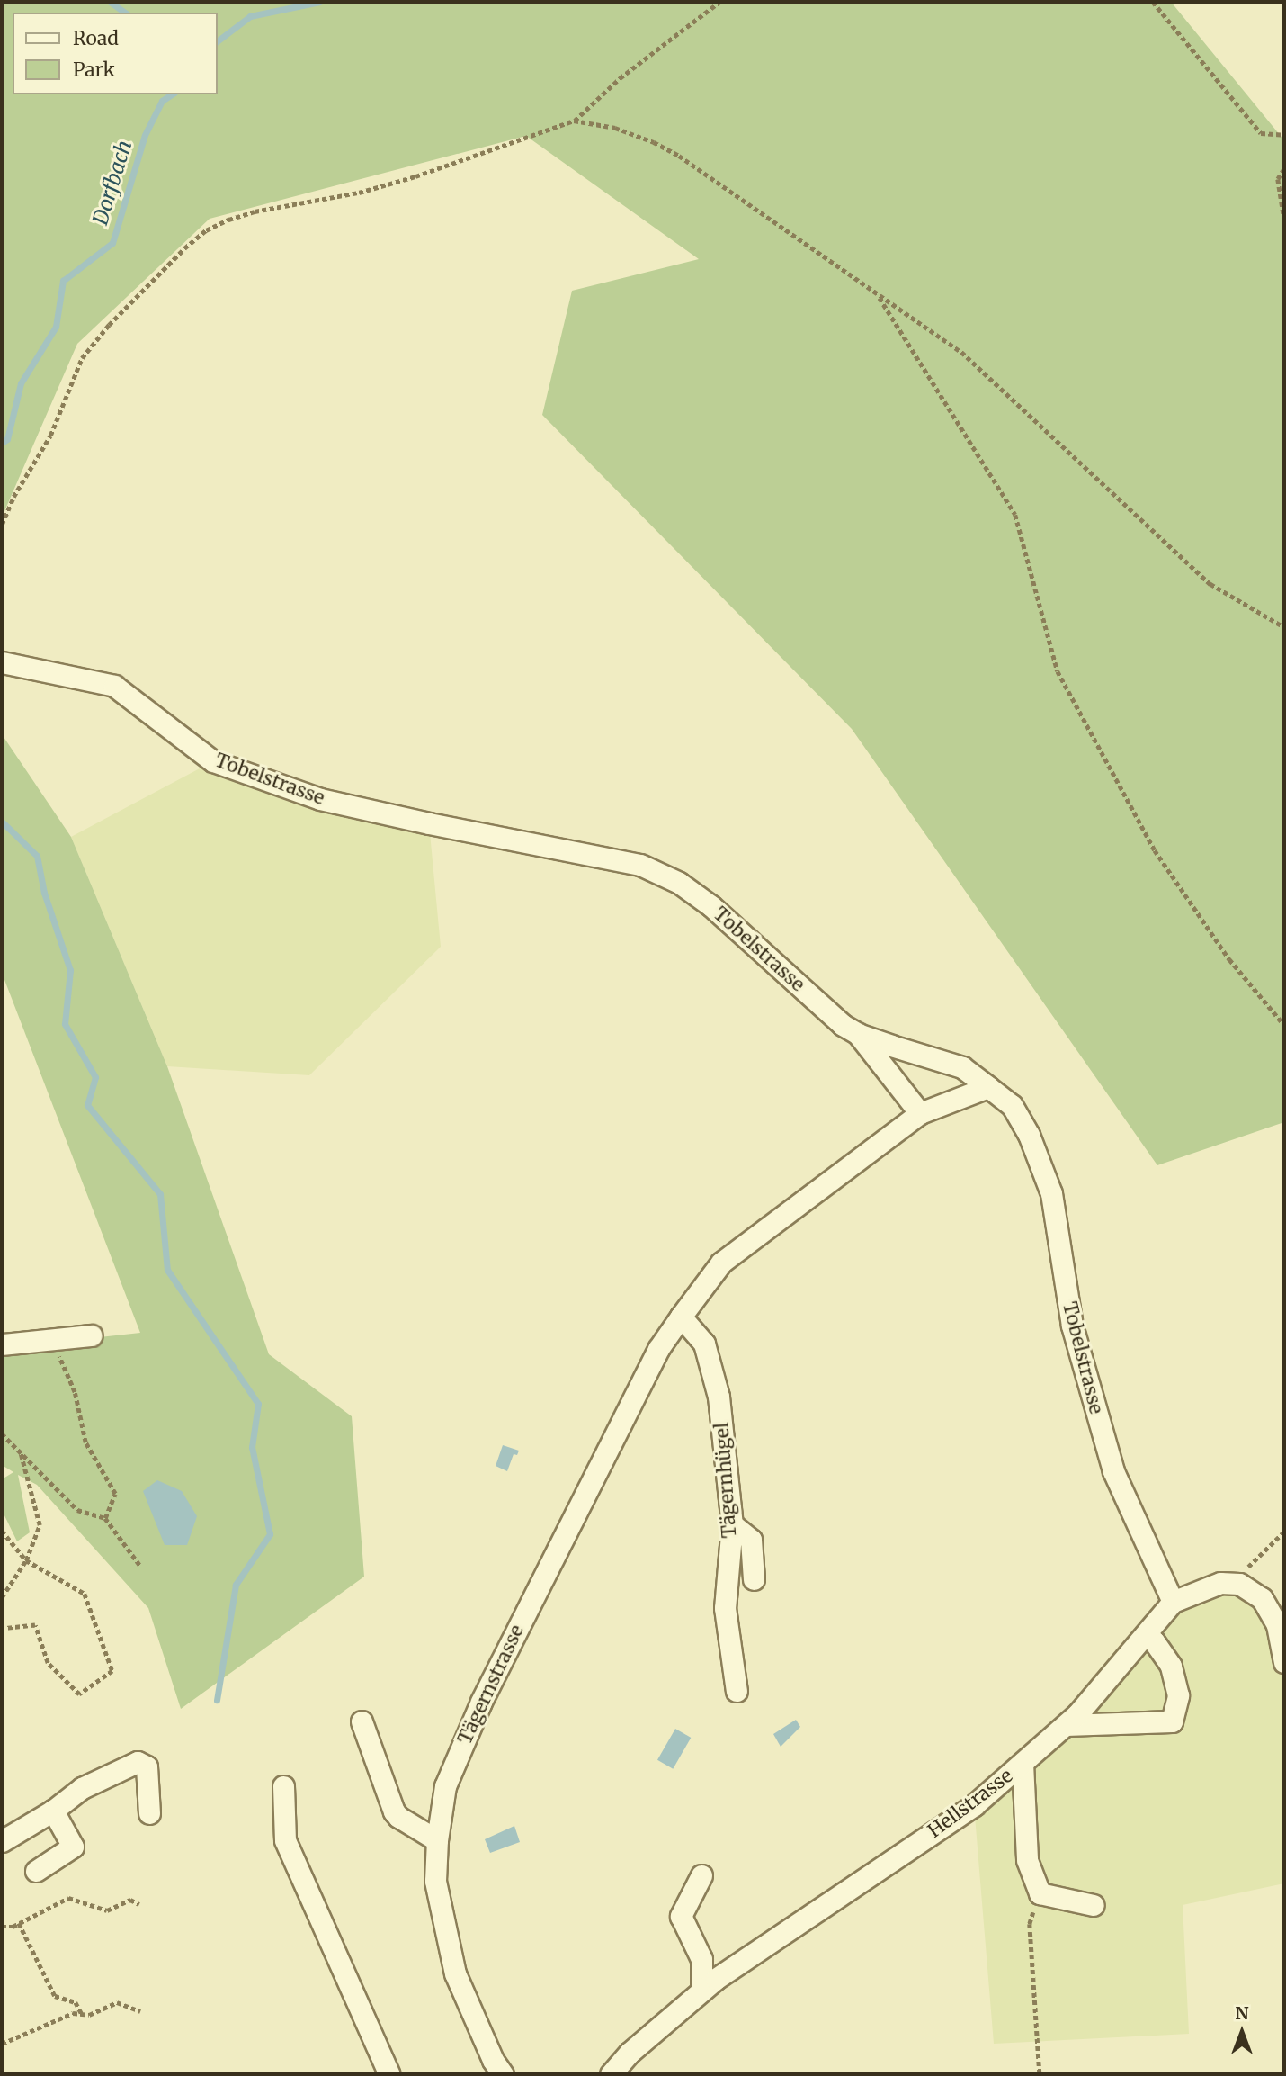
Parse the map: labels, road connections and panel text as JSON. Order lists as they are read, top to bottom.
{
  "streets": {
    "street": [
      "Tobelstrasse",
      "Tägernhügel",
      "Tägernstrasse",
      "Hellstrasse"
    ]
  },
  "crossings": [
    ["Tobelstrasse", "Tägernstrasse"],
    ["Tobelstrasse", "Hellstrasse"],
    ["Tägernhügel", "Tägernstrasse"]
  ],
  "water": ["Dorfbach"],
  "legend": ["Road", "Park"],
  "north": "top"
}
